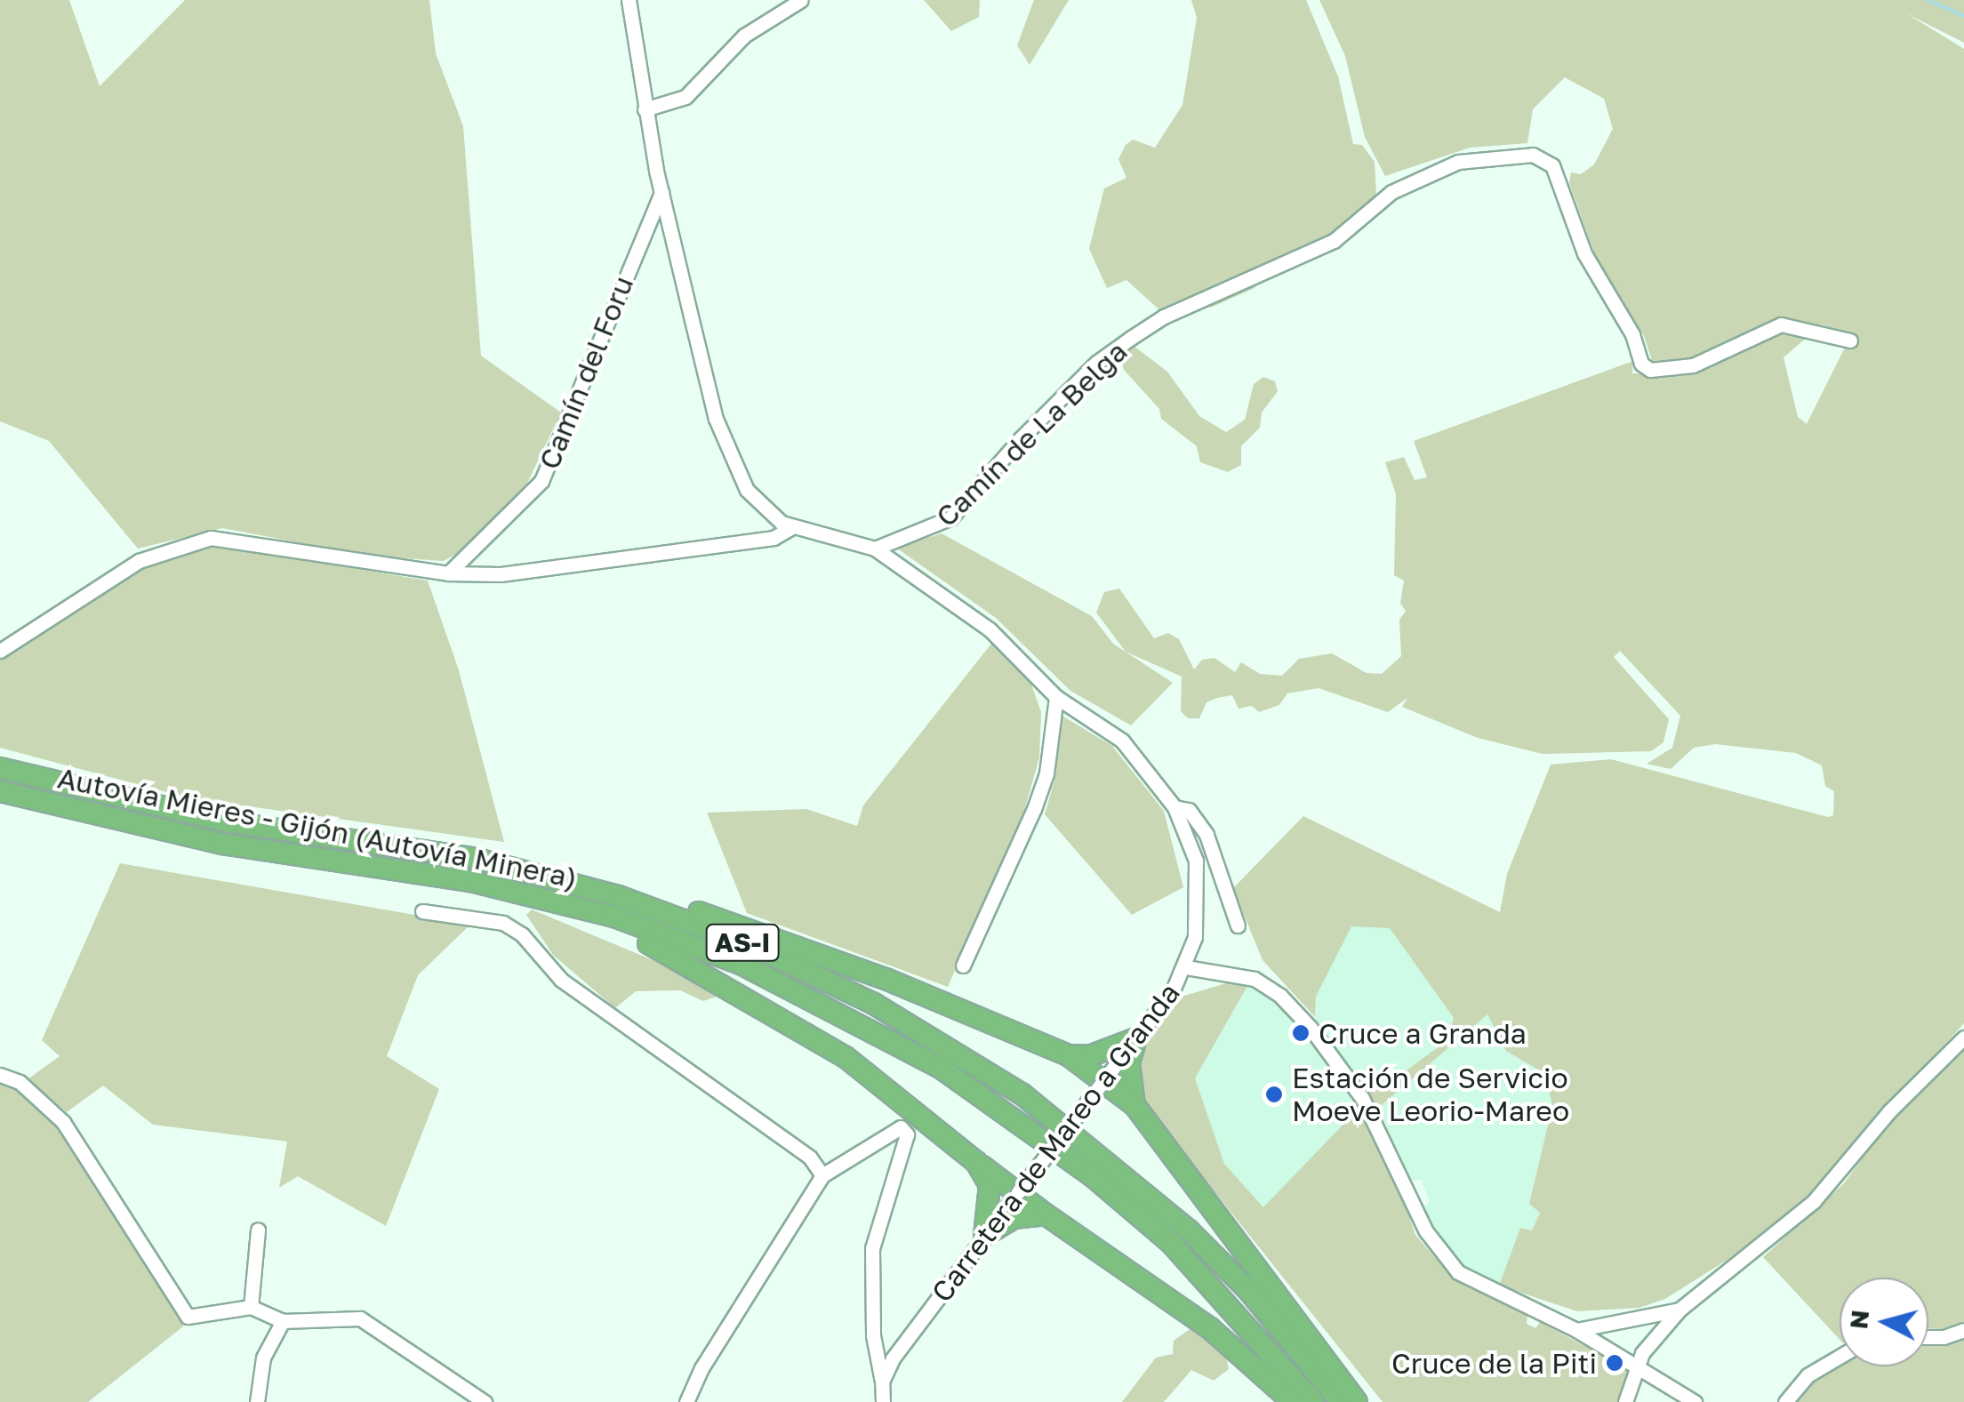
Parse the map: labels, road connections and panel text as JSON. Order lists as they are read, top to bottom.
{
  "streets": {
    "highway": ["Autovía Mieres - Gijón (Autovía Minera)", "AS-I"],
    "street": ["Camín del Foru", "Camín de La Belga", "Carretera de Mareo a Granda"]
  },
  "crossings": [
    ["Camín del Foru", "Carretera de Mareo a Granda"],
    ["Camín de La Belga", "Carretera de Mareo a Granda"]
  ],
  "places": ["Cruce a Granda", "Estación de Servicio Moeve Leorio-Mareo", "Cruce de la Piti"],
  "north": "left"
}
